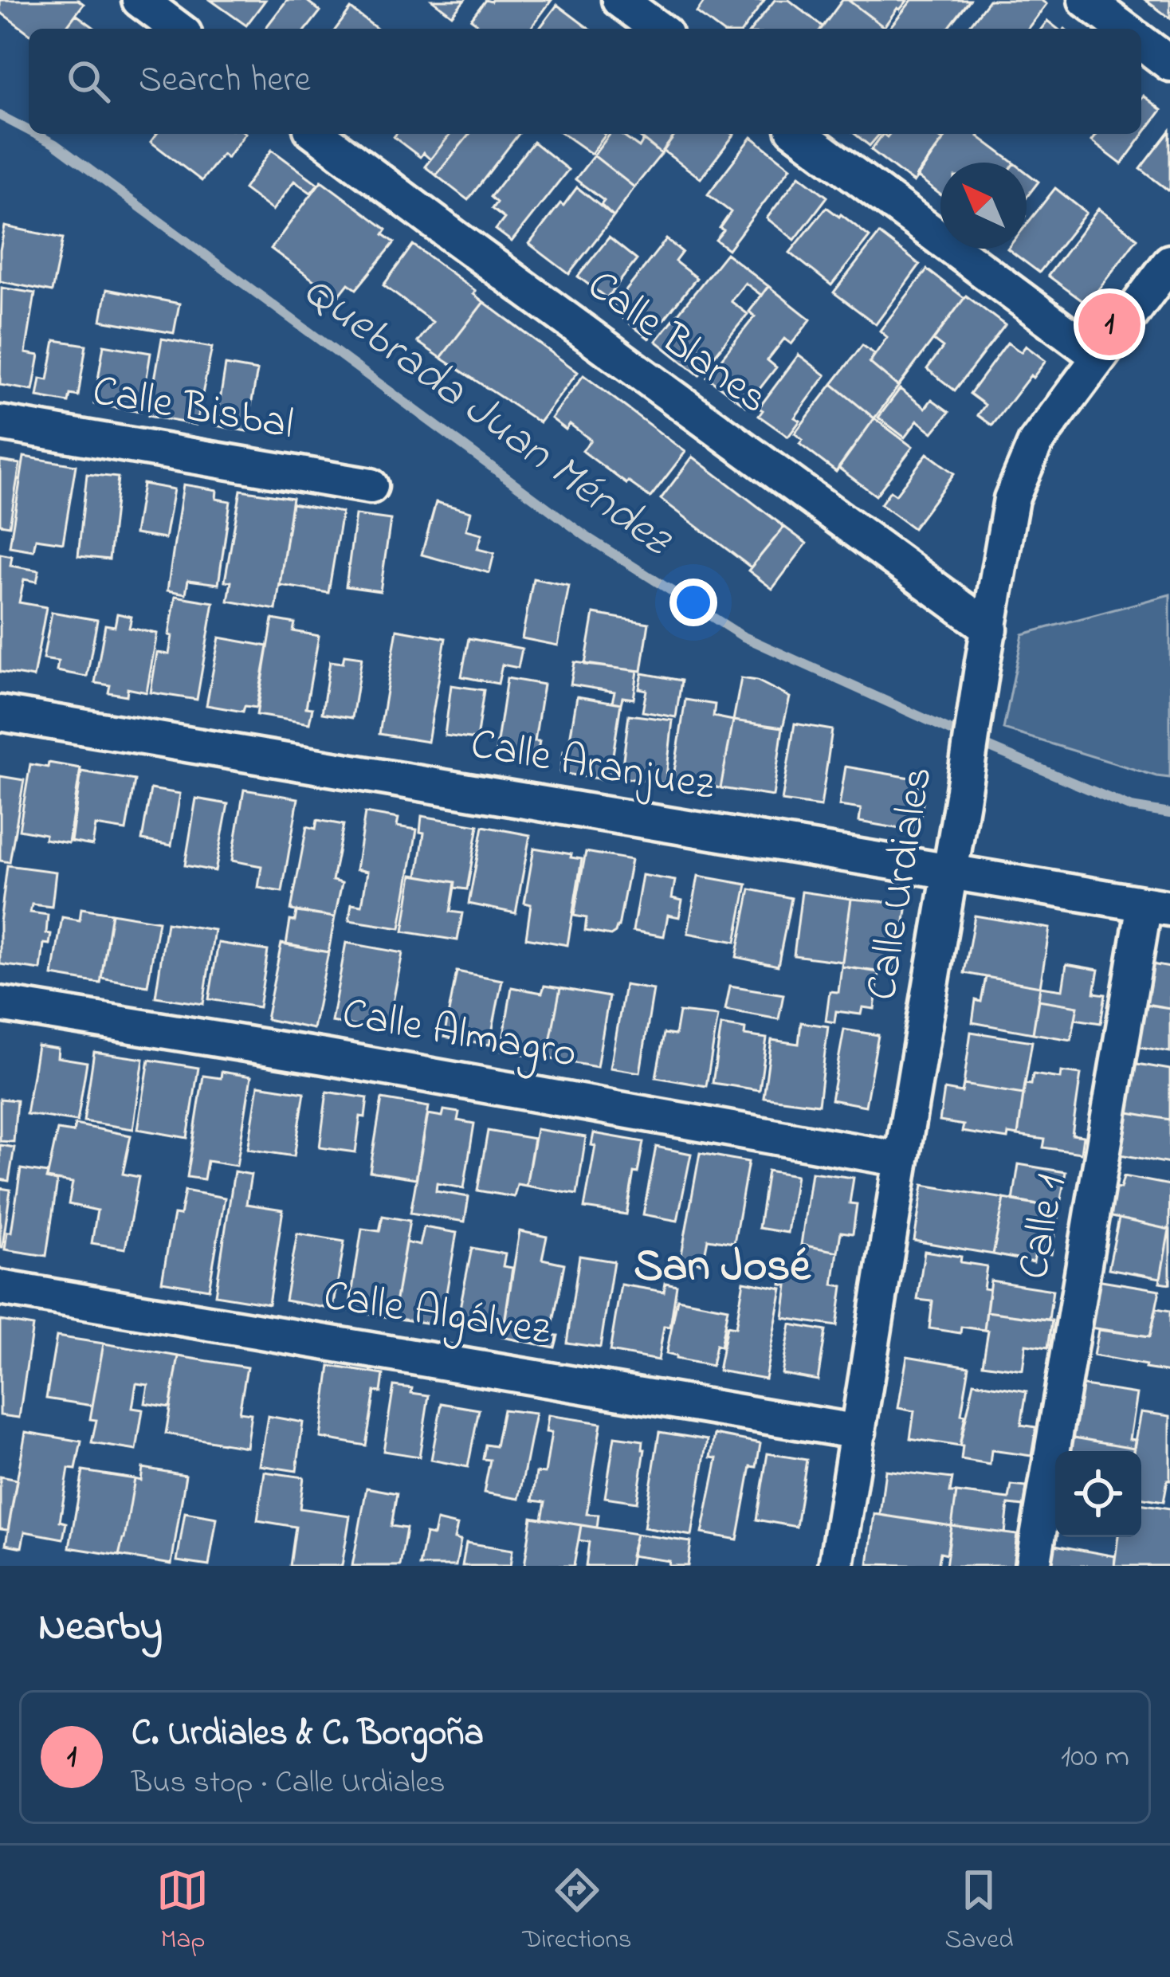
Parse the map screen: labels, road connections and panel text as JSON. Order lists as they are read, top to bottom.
{
  "streets": {
    "street": [
      "Calle Blanes",
      "Calle Bisbal",
      "Calle Aranjuez",
      "Calle Urdiales",
      "Calle Almagro",
      "Calle 1",
      "Calle Algálvez"
    ]
  },
  "crossings": [
    ["Calle Blanes", "Calle Urdiales"],
    ["Calle Aranjuez", "Calle Urdiales"],
    ["Calle Aranjuez", "Calle 1"],
    ["Calle Urdiales", "Calle Almagro"],
    ["Calle Urdiales", "Calle Algálvez"]
  ],
  "districts": ["San José"],
  "water": ["Quebrada Juan Méndez"],
  "north": "top left",
  "page": {
    "search": "Search here",
    "pins": "1",
    "heading": "Nearby",
    "list": [
      {
        "mark": "1",
        "name": "C. Urdiales & C. Borgoña",
        "note": "Bus stop · Calle Urdiales",
        "value": "100 m"
      }
    ],
    "nav": ["Map", "Directions", "Saved"]
  }
}
